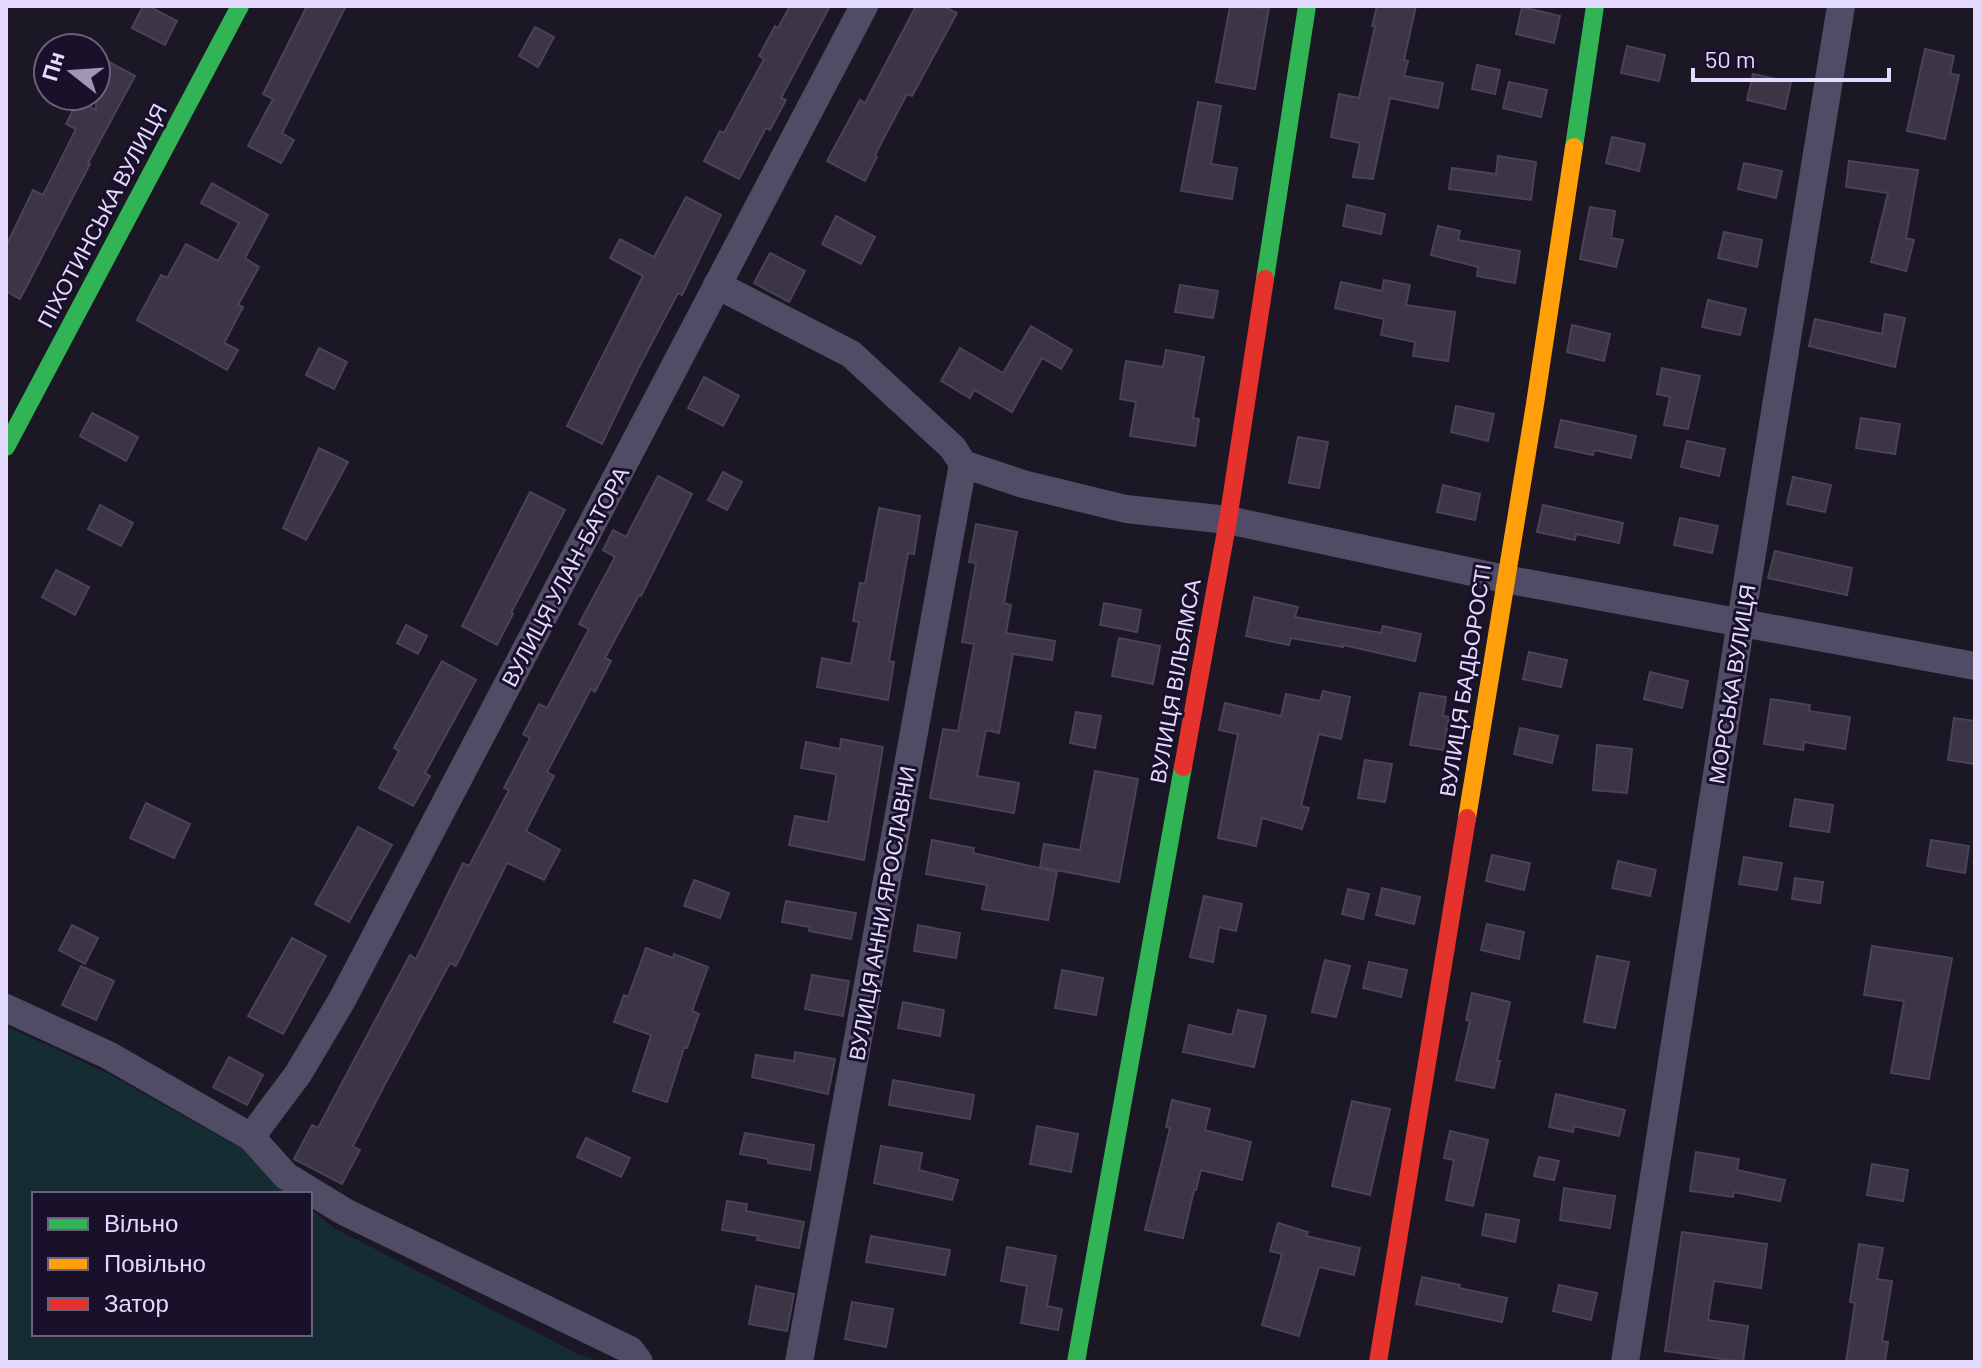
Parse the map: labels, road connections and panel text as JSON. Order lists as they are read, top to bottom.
{
  "streets": {
    "street": [
      "ПІХОТИНСЬКА ВУЛИЦЯ",
      "ВУЛИЦЯ УЛАН-БАТОРА",
      "ВУЛИЦЯ БАДЬОРОСТІ",
      "ВУЛИЦЯ ВІЛЬЯМСА",
      "МОРСЬКА ВУЛИЦЯ",
      "ВУЛИЦЯ АННИ ЯРОСЛАВНИ"
    ]
  },
  "legend": ["Вільно", "Повільно", "Затор"],
  "scale_bar": "50 m",
  "north": "left"
}
